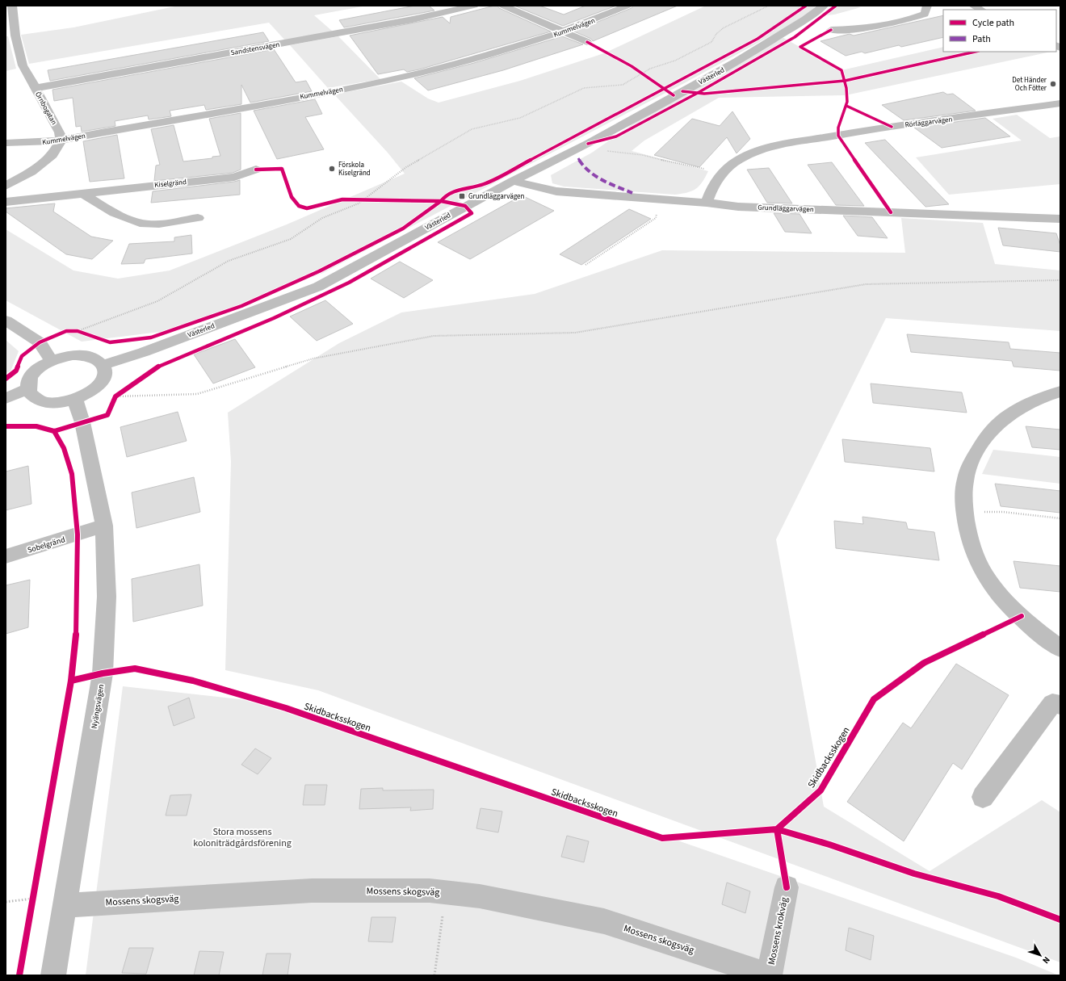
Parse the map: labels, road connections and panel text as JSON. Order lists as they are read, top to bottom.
{
  "streets": {
    "street": [
      "Kummelvägen",
      "Sandstensvägen",
      "Västerled",
      "Örnbogatan",
      "Rörläggarvägen",
      "Kiselgränd",
      "Grundläggarvägen",
      "Sobelgränd",
      "Nyängsvägen",
      "Mossens skogsväg",
      "Mossens krokväg"
    ],
    "cycle path": ["Skidbacksskogen"]
  },
  "crossings": [
    ["Kummelvägen", "Örnbogatan"],
    ["Sandstensvägen", "Örnbogatan"],
    ["Västerled", "Grundläggarvägen"],
    ["Västerled", "Nyängsvägen"],
    ["Rörläggarvägen", "Grundläggarvägen"],
    ["Sobelgränd", "Nyängsvägen"],
    ["Nyängsvägen", "Mossens skogsväg"],
    ["Mossens skogsväg", "Mossens krokväg"]
  ],
  "parks": ["Stora mossens koloniträdgårdsförening"],
  "places": {
    "other": ["Det Händer Och Fötter", "Förskola Kiselgränd"],
    "transit": ["Grundläggarvägen"]
  },
  "legend": ["Cycle path", "Path"],
  "north": "bottom right"
}
